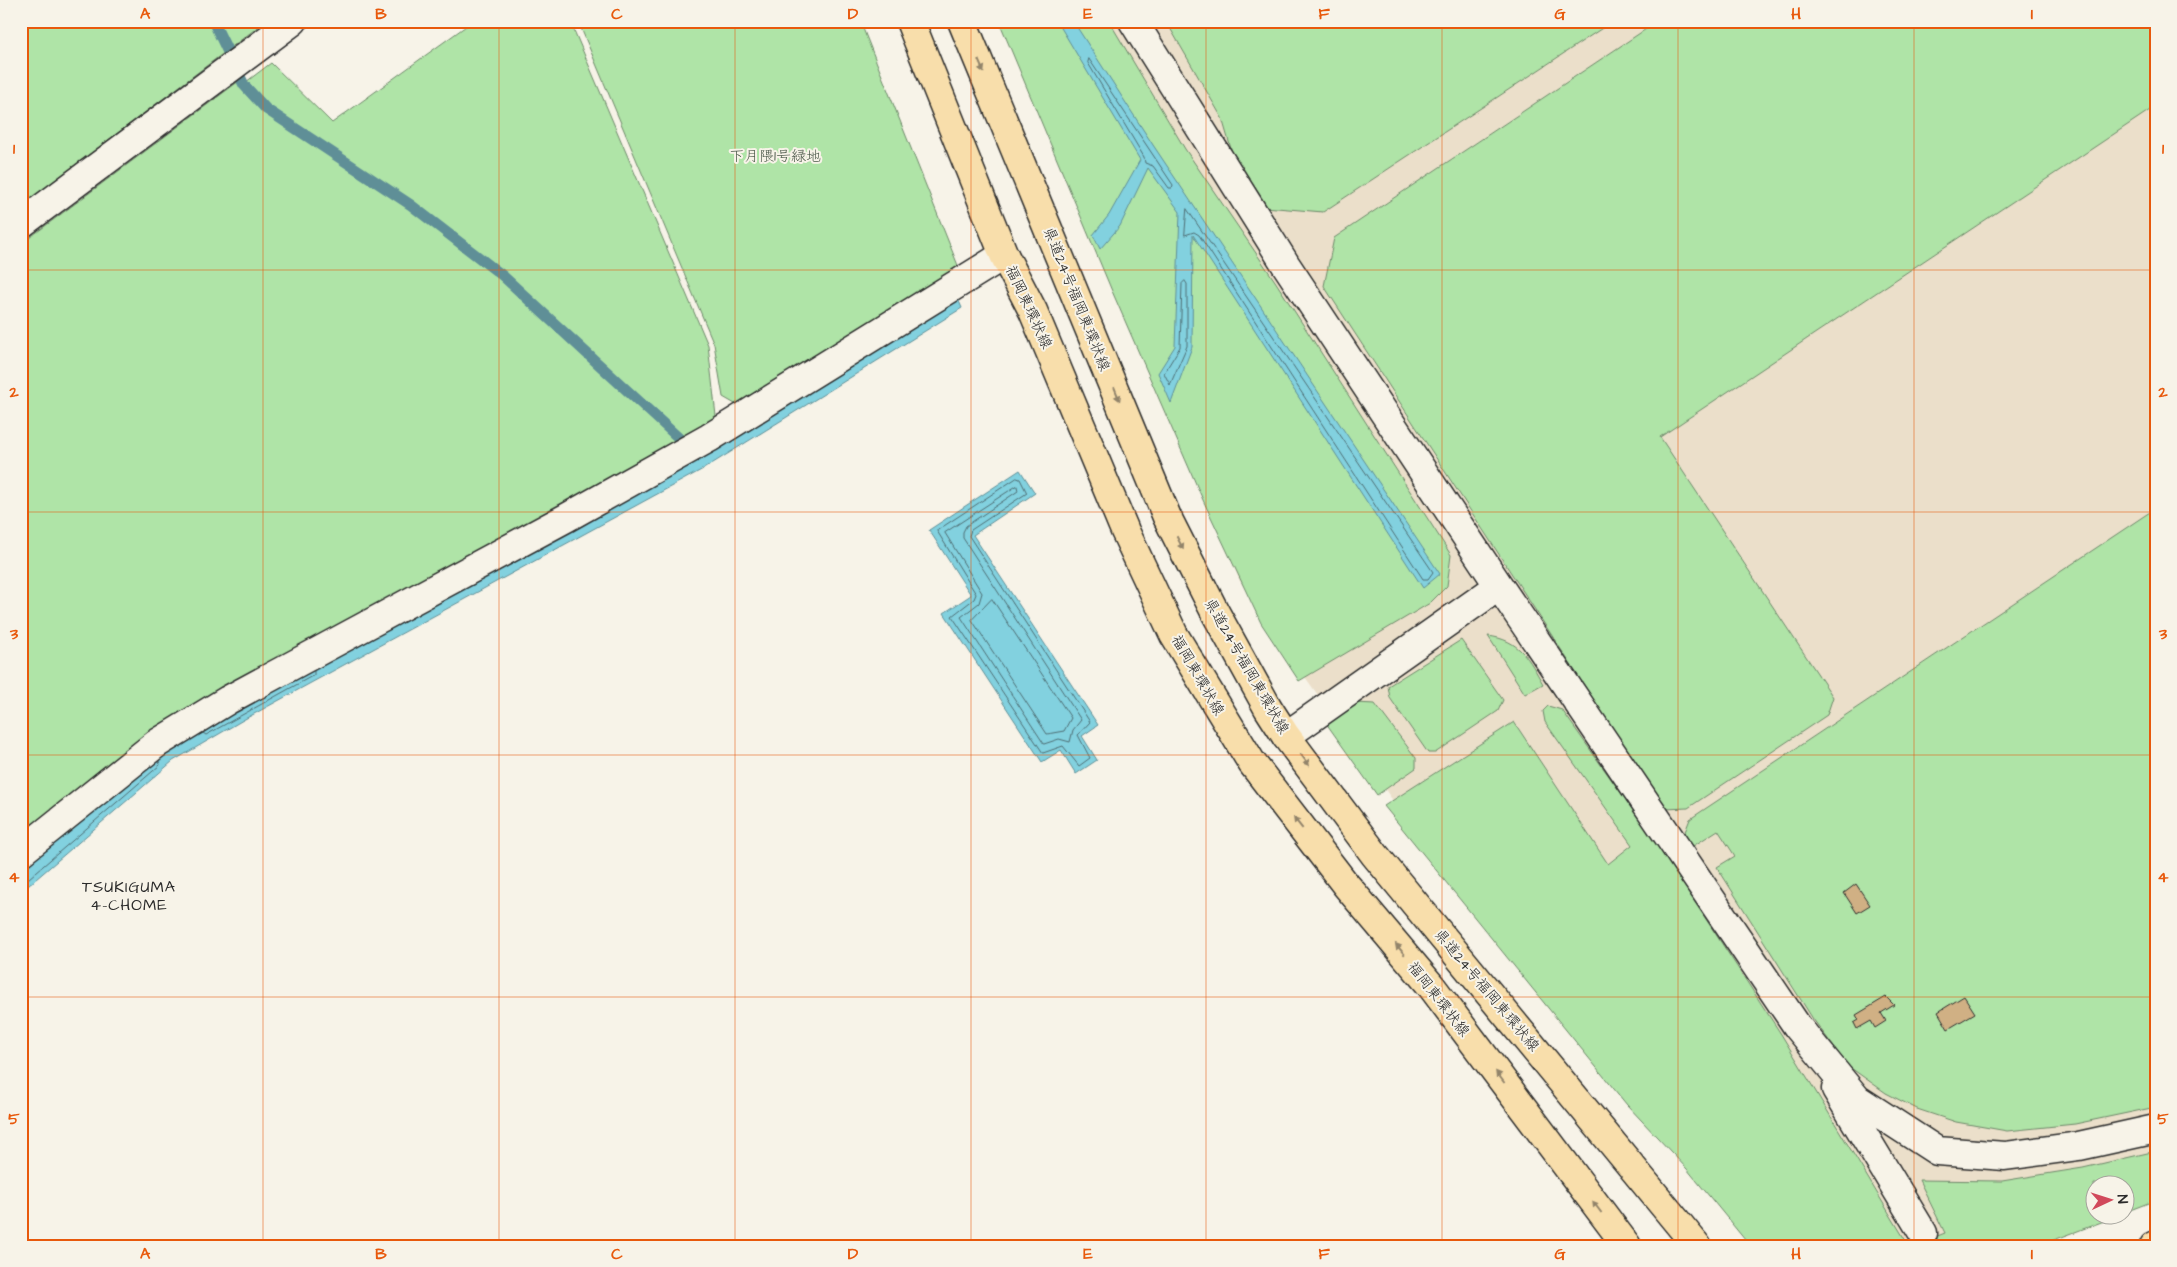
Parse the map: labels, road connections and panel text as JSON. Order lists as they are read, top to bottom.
{
  "streets": {
    "main road": ["県道24号福岡東環状線", "福岡東環状線"]
  },
  "one_way": ["県道24号福岡東環状線", "福岡東環状線"],
  "districts": ["TSUKIGUMA 4-CHOME"],
  "parks": ["下月隈1号緑地"],
  "north": "right",
  "grid": {
    "columns": [
      "A",
      "B",
      "C",
      "D",
      "E",
      "F",
      "G",
      "H",
      "I"
    ],
    "rows": [
      "1",
      "2",
      "3",
      "4",
      "5"
    ]
  }
}
